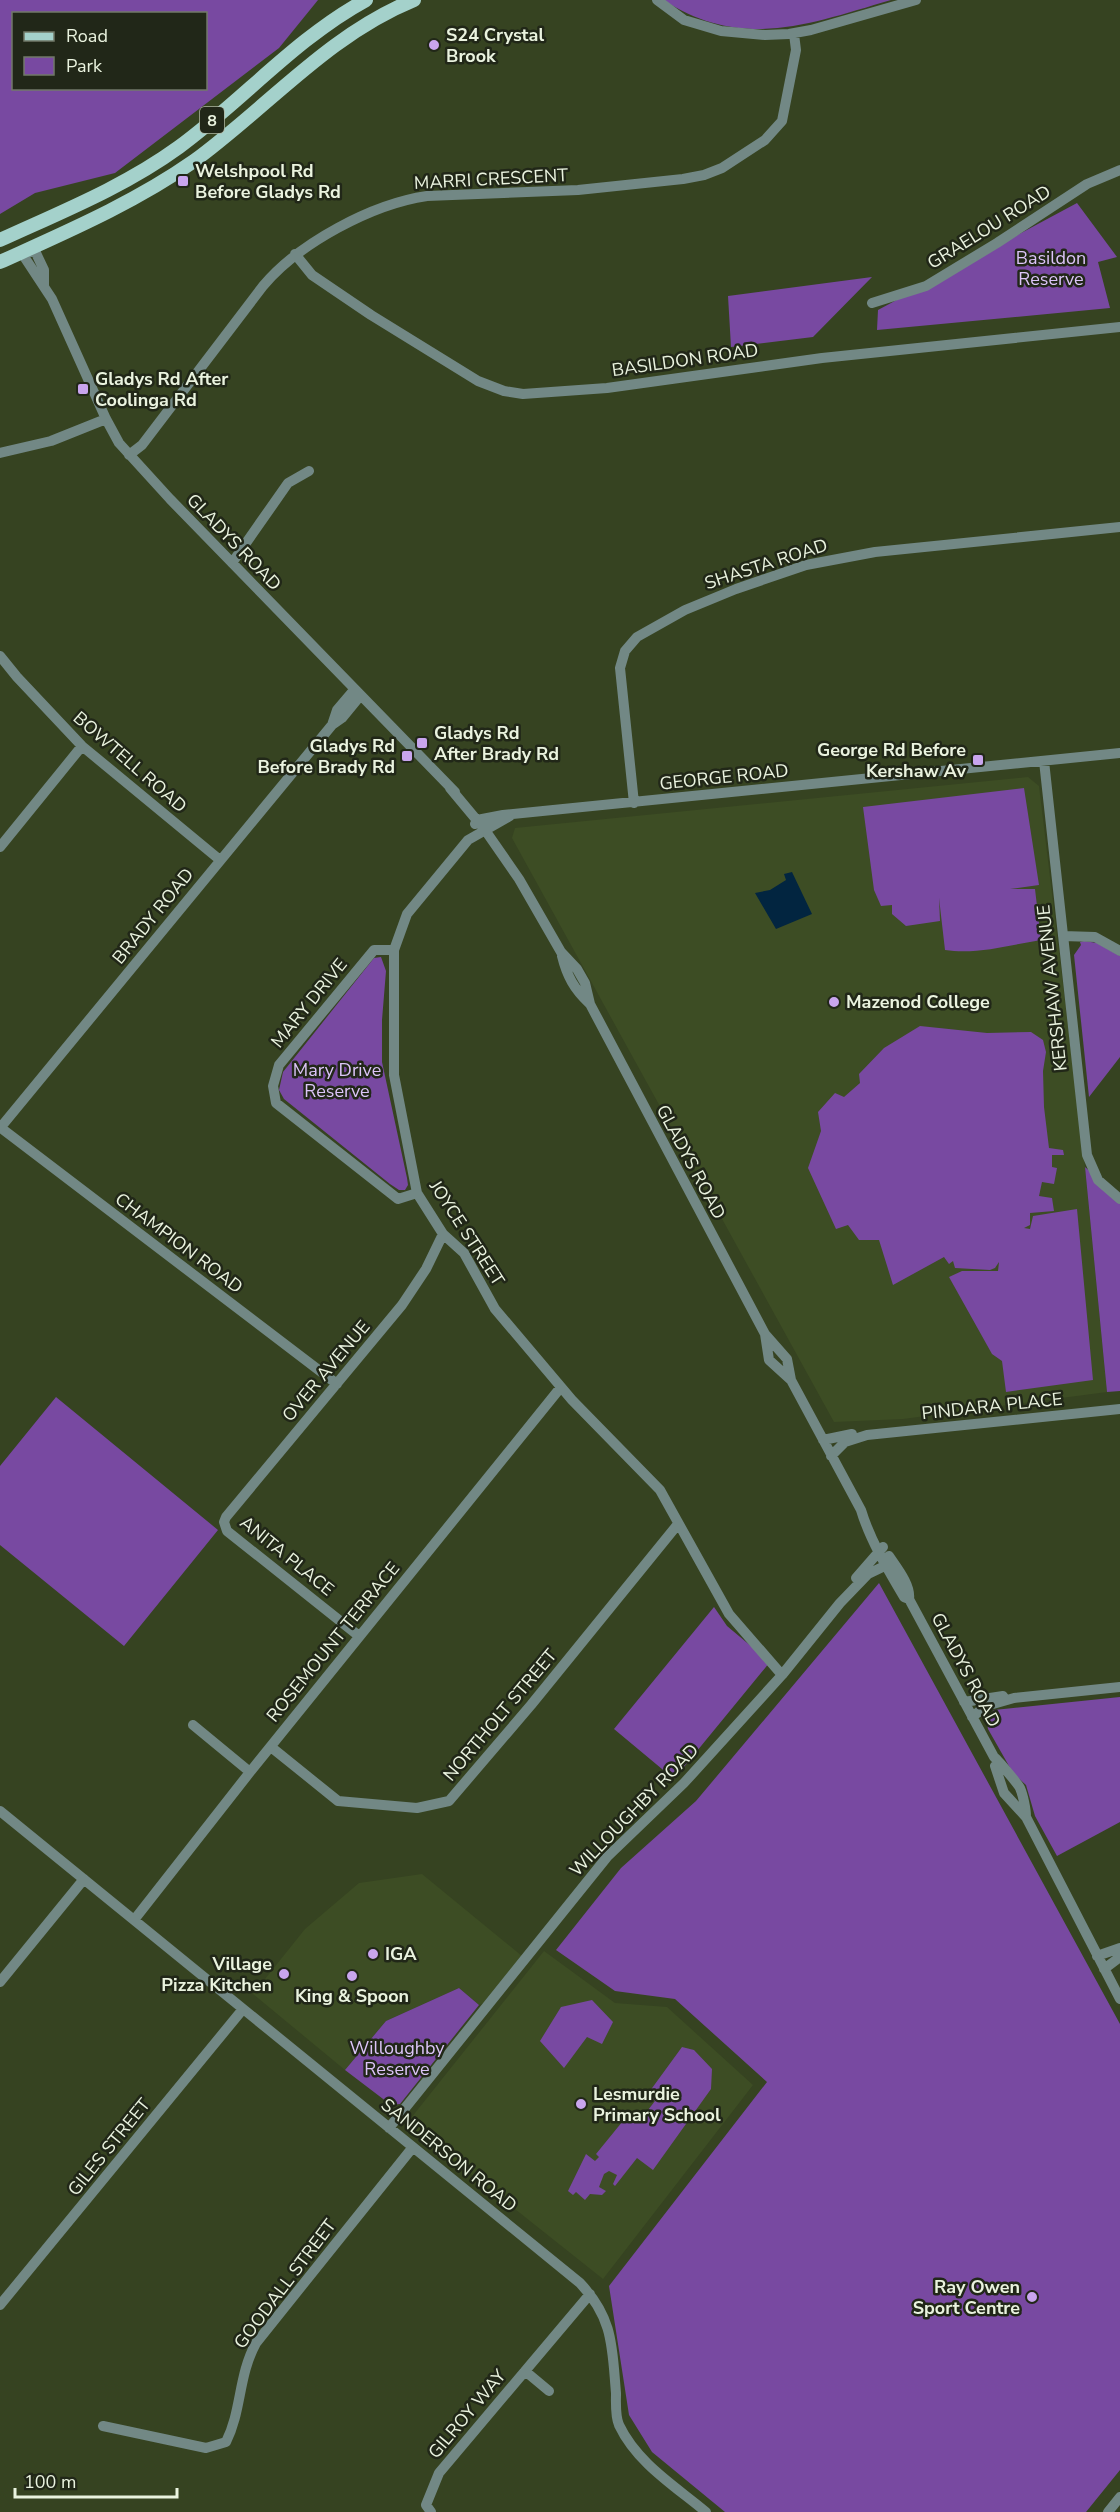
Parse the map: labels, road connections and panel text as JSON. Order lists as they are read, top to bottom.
{
  "streets": {
    "main road": ["8"],
    "street": [
      "MARRI CRESCENT",
      "GRAELOU ROAD",
      "BASILDON ROAD",
      "GLADYS ROAD",
      "SHASTA ROAD",
      "BOWTELL ROAD",
      "GEORGE ROAD",
      "BRADY ROAD",
      "KERSHAW AVENUE",
      "MARY DRIVE",
      "JOYCE STREET",
      "CHAMPION ROAD",
      "OVER AVENUE",
      "PINDARA PLACE",
      "ANITA PLACE",
      "ROSEMOUNT TERRACE",
      "NORTHOLT STREET",
      "WILLOUGHBY ROAD",
      "GILES STREET",
      "SANDERSON ROAD",
      "GOODALL STREET",
      "GILROY WAY"
    ]
  },
  "crossings": [
    ["8", "GLADYS ROAD"],
    ["MARRI CRESCENT", "BASILDON ROAD"],
    ["MARRI CRESCENT", "GLADYS ROAD"],
    ["GLADYS ROAD", "GEORGE ROAD"],
    ["GLADYS ROAD", "BRADY ROAD"],
    ["GLADYS ROAD", "JOYCE STREET"],
    ["GLADYS ROAD", "PINDARA PLACE"],
    ["GLADYS ROAD", "WILLOUGHBY ROAD"],
    ["SHASTA ROAD", "GEORGE ROAD"],
    ["BOWTELL ROAD", "BRADY ROAD"],
    ["GEORGE ROAD", "KERSHAW AVENUE"],
    ["GEORGE ROAD", "JOYCE STREET"],
    ["BRADY ROAD", "CHAMPION ROAD"],
    ["MARY DRIVE", "JOYCE STREET"],
    ["JOYCE STREET", "OVER AVENUE"],
    ["JOYCE STREET", "ROSEMOUNT TERRACE"],
    ["JOYCE STREET", "NORTHOLT STREET"],
    ["JOYCE STREET", "WILLOUGHBY ROAD"],
    ["CHAMPION ROAD", "OVER AVENUE"],
    ["OVER AVENUE", "ANITA PLACE"],
    ["ANITA PLACE", "ROSEMOUNT TERRACE"],
    ["ROSEMOUNT TERRACE", "NORTHOLT STREET"],
    ["ROSEMOUNT TERRACE", "SANDERSON ROAD"],
    ["WILLOUGHBY ROAD", "SANDERSON ROAD"],
    ["GILES STREET", "SANDERSON ROAD"],
    ["SANDERSON ROAD", "GOODALL STREET"],
    ["SANDERSON ROAD", "GILROY WAY"]
  ],
  "parks": ["Basildon Reserve", "Mary Drive Reserve", "Willoughby Reserve"],
  "places": {
    "other": [
      "S24 Crystal Brook",
      "Mazenod College",
      "IGA",
      "Village Pizza Kitchen",
      "King & Spoon",
      "Lesmurdie Primary School",
      "Ray Owen Sport Centre"
    ],
    "transit": [
      "Welshpool Rd Before Gladys Rd",
      "Gladys Rd After Coolinga Rd",
      "Gladys Rd After Brady Rd",
      "Gladys Rd Before Brady Rd",
      "George Rd Before Kershaw Av"
    ]
  },
  "legend": ["Road", "Park"],
  "scale_bar": "100 m"
}
